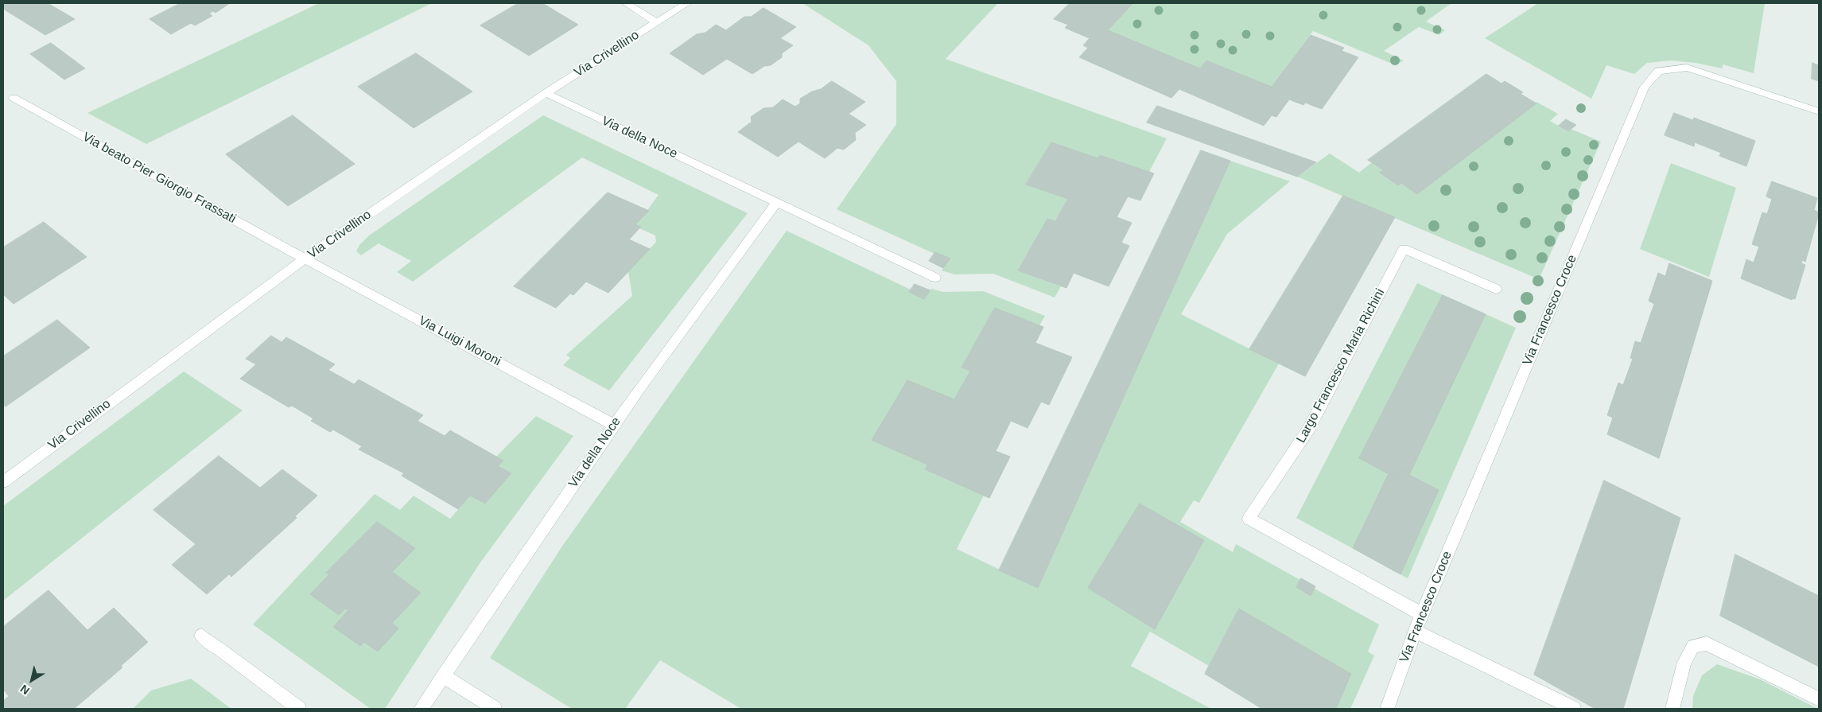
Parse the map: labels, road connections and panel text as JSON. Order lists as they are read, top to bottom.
{
  "streets": {
    "street": [
      "Via Crivellino",
      "Via della Noce",
      "Via beato Pier Giorgio Frassati",
      "Via Francesco Croce",
      "Via Luigi Moroni",
      "Largo Francesco Maria Richini"
    ]
  },
  "crossings": [
    ["Via Crivellino", "Via della Noce"],
    ["Via Crivellino", "Via beato Pier Giorgio Frassati"],
    ["Via Crivellino", "Via Luigi Moroni"],
    ["Via della Noce", "Via Luigi Moroni"],
    ["Via beato Pier Giorgio Frassati", "Via Luigi Moroni"],
    ["Via Francesco Croce", "Largo Francesco Maria Richini"]
  ],
  "north": "bottom left"
}
